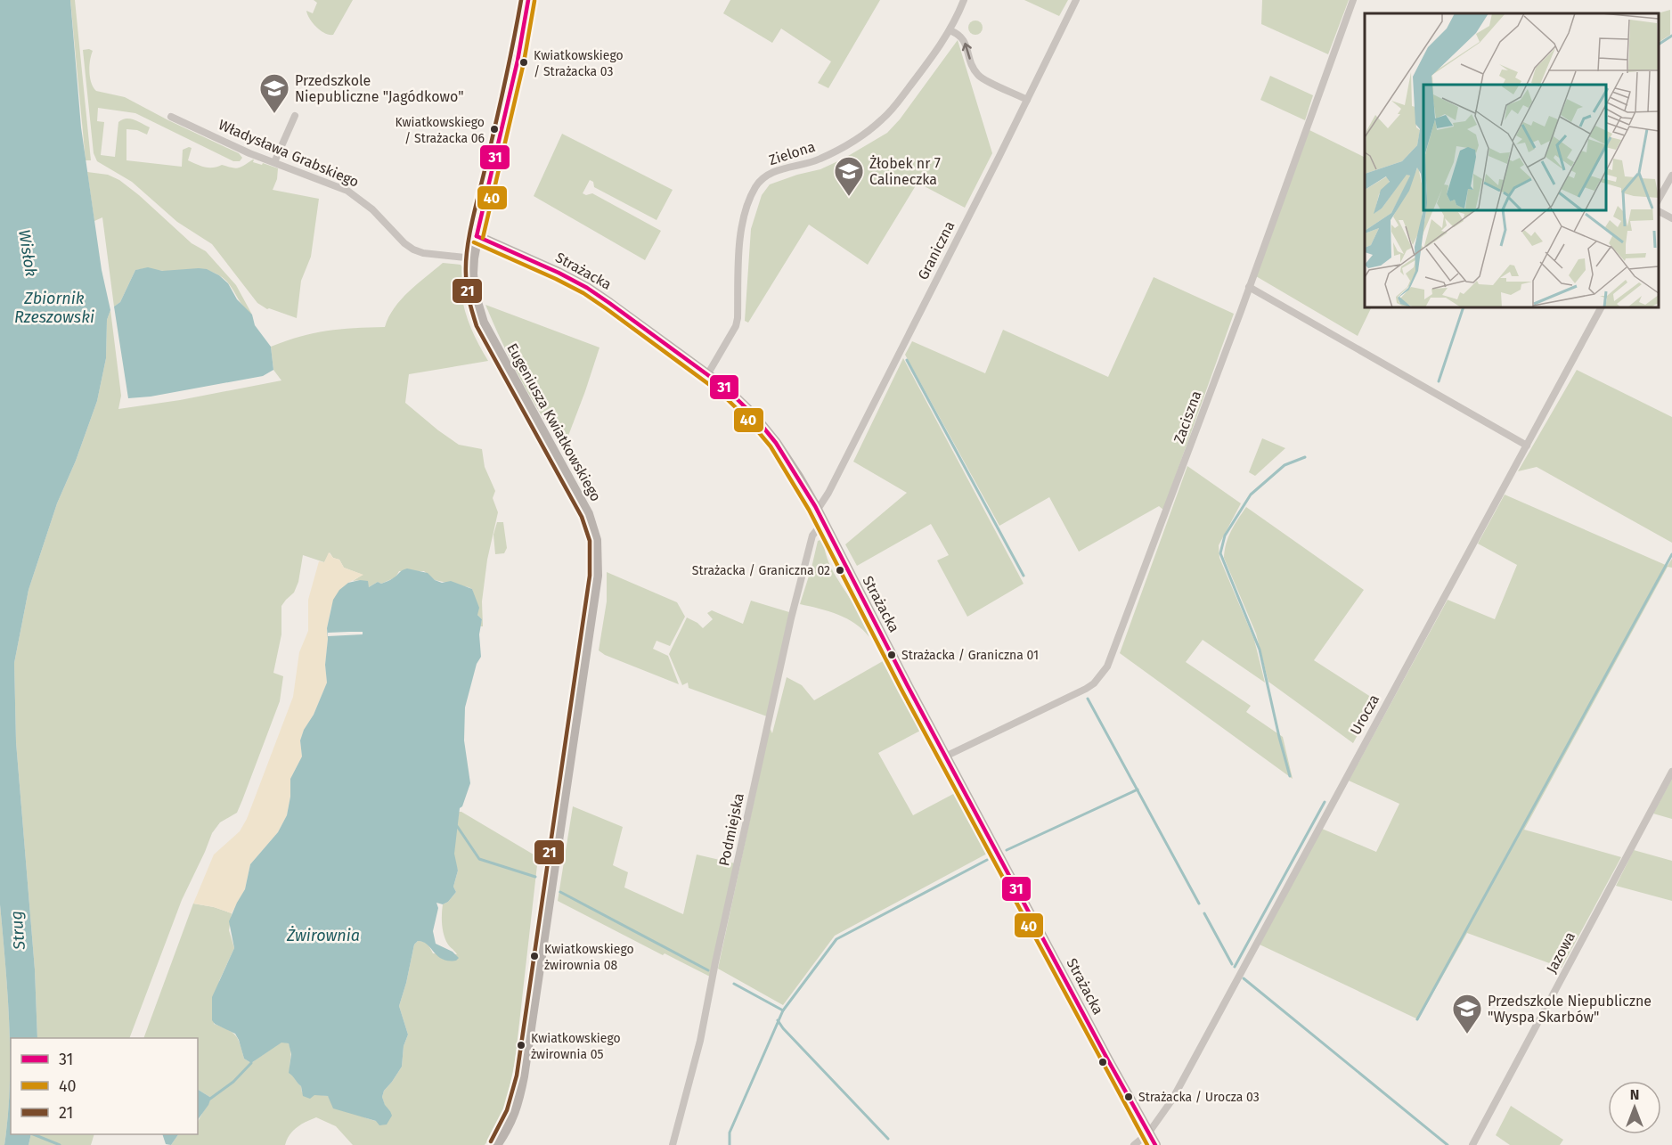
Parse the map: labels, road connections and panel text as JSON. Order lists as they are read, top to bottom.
{
  "streets": {
    "street": [
      "Władysława Grabskiego",
      "Zielona",
      "Graniczna",
      "Strażacka",
      "Zaciszna",
      "Eugeniusza Kwiatkowskiego",
      "Urocza",
      "Podmiejska",
      "Jazowa"
    ]
  },
  "crossings": [
    ["Władysława Grabskiego", "Eugeniusza Kwiatkowskiego"],
    ["Zielona", "Strażacka"],
    ["Graniczna", "Strażacka"],
    ["Strażacka", "Zaciszna"],
    ["Strażacka", "Eugeniusza Kwiatkowskiego"],
    ["Strażacka", "Urocza"],
    ["Strażacka", "Podmiejska"]
  ],
  "water": [
    "Wisłok",
    "Zbiornik Rzeszowski",
    "Strug",
    "Żwirownia"
  ],
  "places": {
    "other": [
      "Kwiatkowskiego / Strażacka 03",
      "Kwiatkowskiego / Strażacka 06",
      "Strażacka / Graniczna 02",
      "Strażacka / Graniczna 01",
      "Kwiatkowskiego żwirownia 08",
      "Kwiatkowskiego żwirownia 05",
      "Strażacka / Urocza 03"
    ],
    "school or university": ["Przedszkole Niepubliczne \"Jagódkowo\"", "Żłobek nr 7 Calineczka", "Przedszkole Niepubliczne \"Wyspa Skarbów\""]
  },
  "lines": ["transit line 31", "transit line 21", "transit line 40"],
  "legend": ["31", "40", "21"],
  "north": "top"
}
